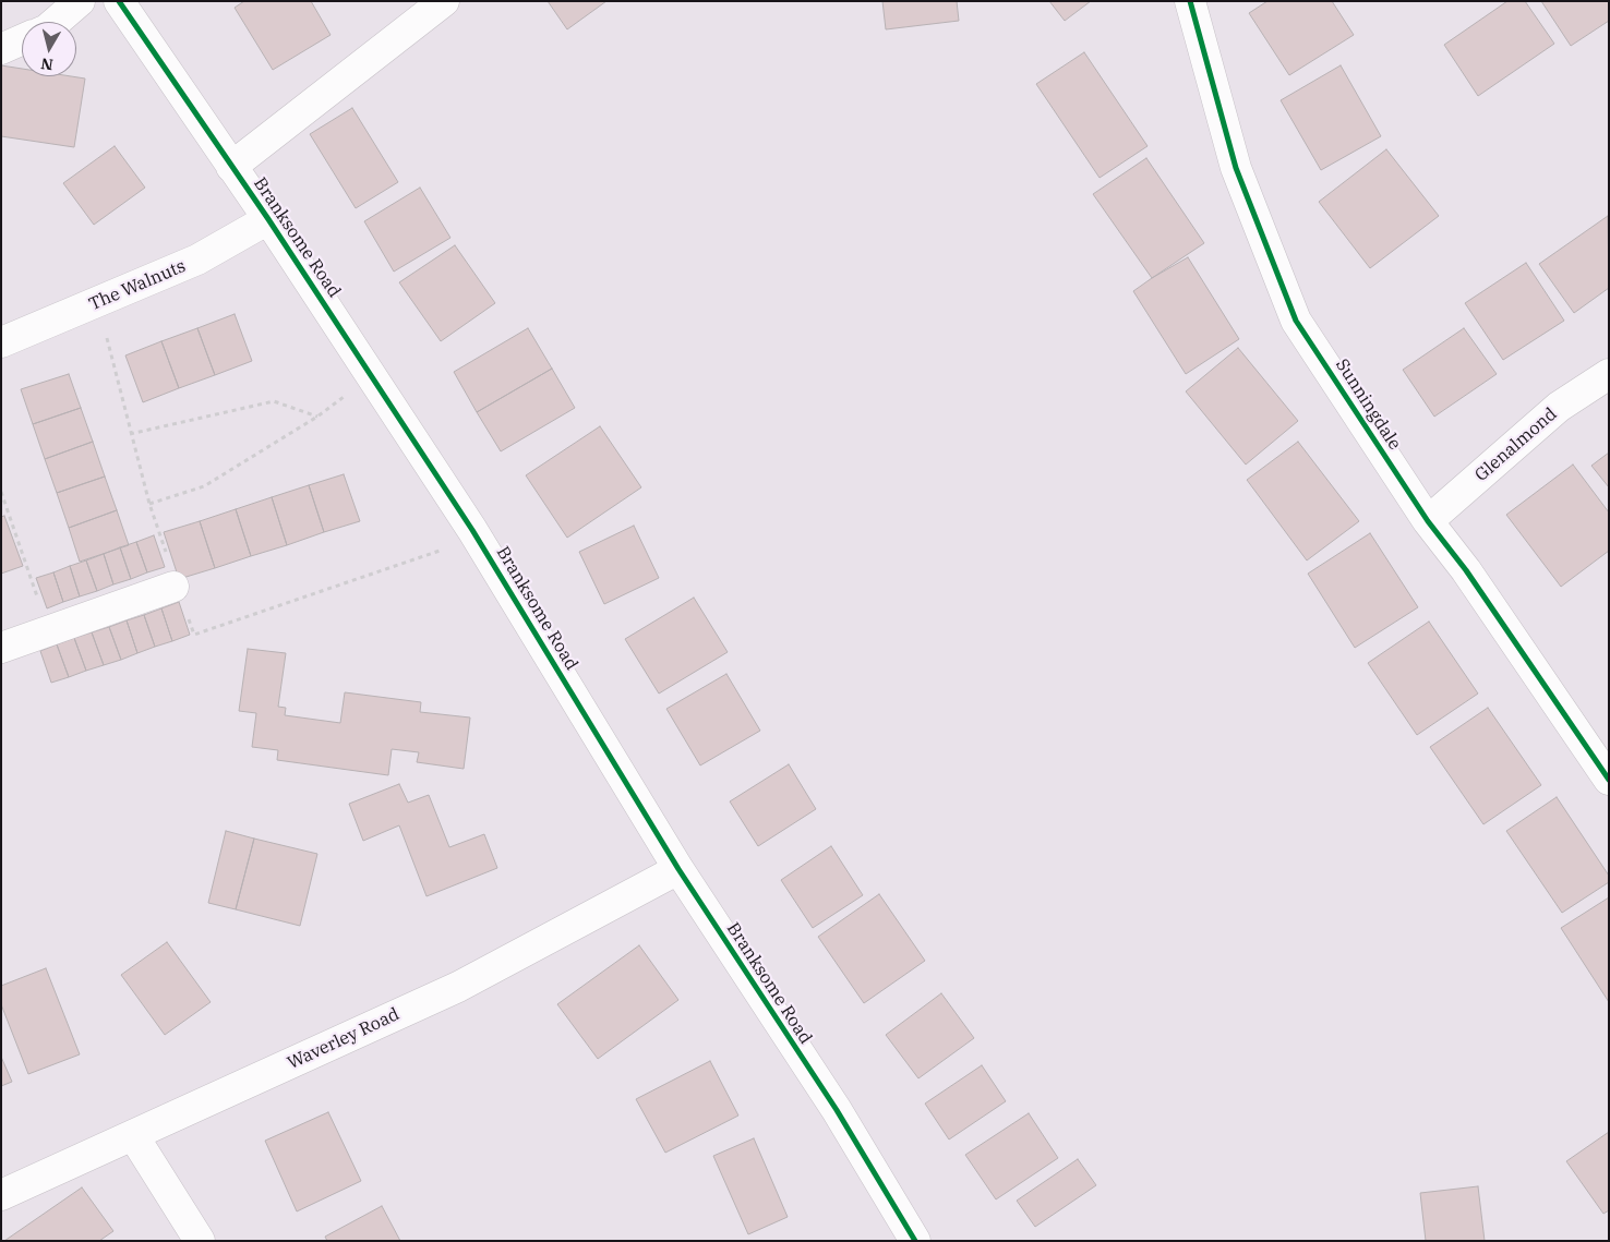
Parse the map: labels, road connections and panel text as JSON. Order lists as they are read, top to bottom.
{
  "streets": {
    "street": [
      "Branksome Road",
      "The Walnuts",
      "Sunningdale",
      "Glenalmond",
      "Waverley Road"
    ]
  },
  "crossings": [
    ["Branksome Road", "The Walnuts"],
    ["Branksome Road", "Waverley Road"],
    ["Sunningdale", "Glenalmond"]
  ],
  "north": "bottom"
}
